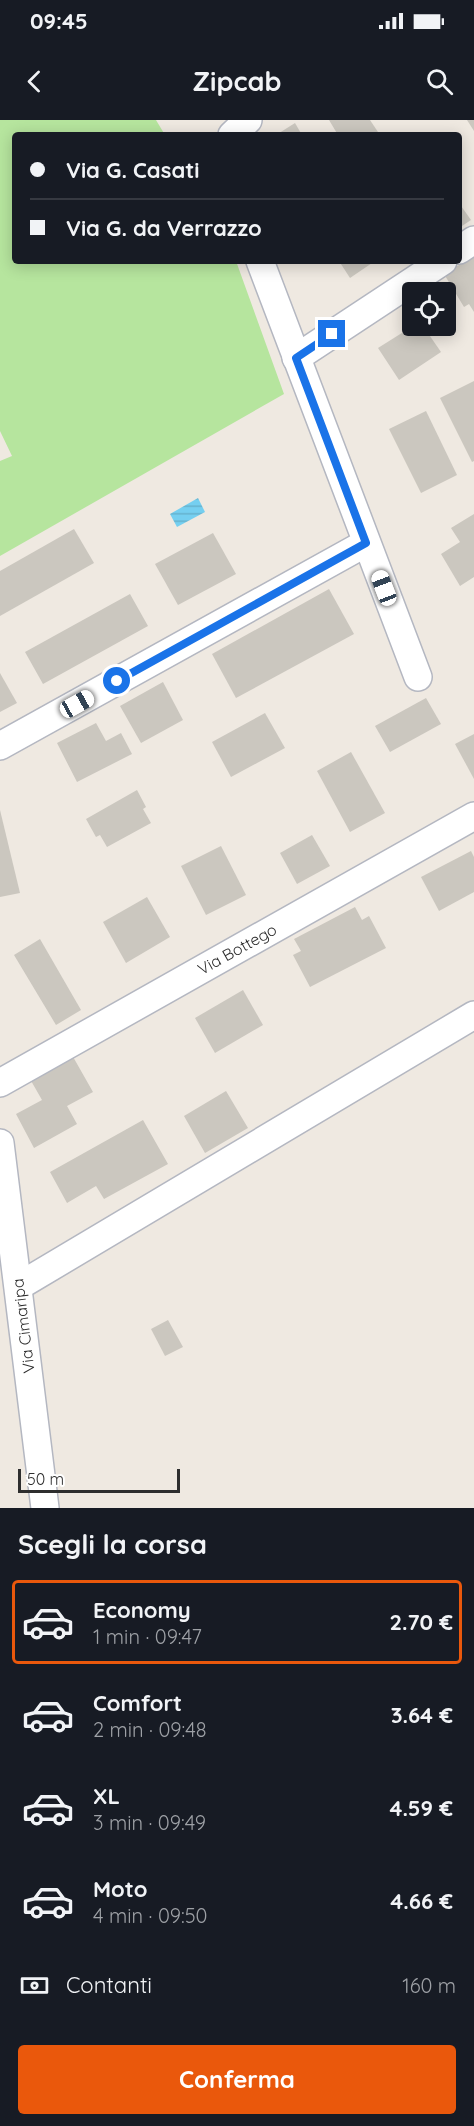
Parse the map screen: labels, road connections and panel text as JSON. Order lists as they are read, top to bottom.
{
  "streets": {
    "street": ["Via Bottego", "Via Cimaripa"]
  },
  "scale_bar": "50 m",
  "page": {
    "status": "09:45",
    "header": "Zipcab",
    "banner": ["Via G. Casati", "Via G. da Verrazzo"],
    "scale": "50 m",
    "heading": "Scegli la corsa",
    "list": [
      {
        "name": "Economy",
        "note": "1 min · 09:47",
        "value": "2.70 €"
      },
      {
        "name": "Comfort",
        "note": "2 min · 09:48",
        "value": "3.64 €"
      },
      {
        "name": "XL",
        "note": "3 min · 09:49",
        "value": "4.59 €"
      },
      {
        "name": "Moto",
        "note": "4 min · 09:50",
        "value": "4.66 €"
      }
    ],
    "pay": ["Contanti", "160 m"],
    "buttons": "Conferma"
  }
}
